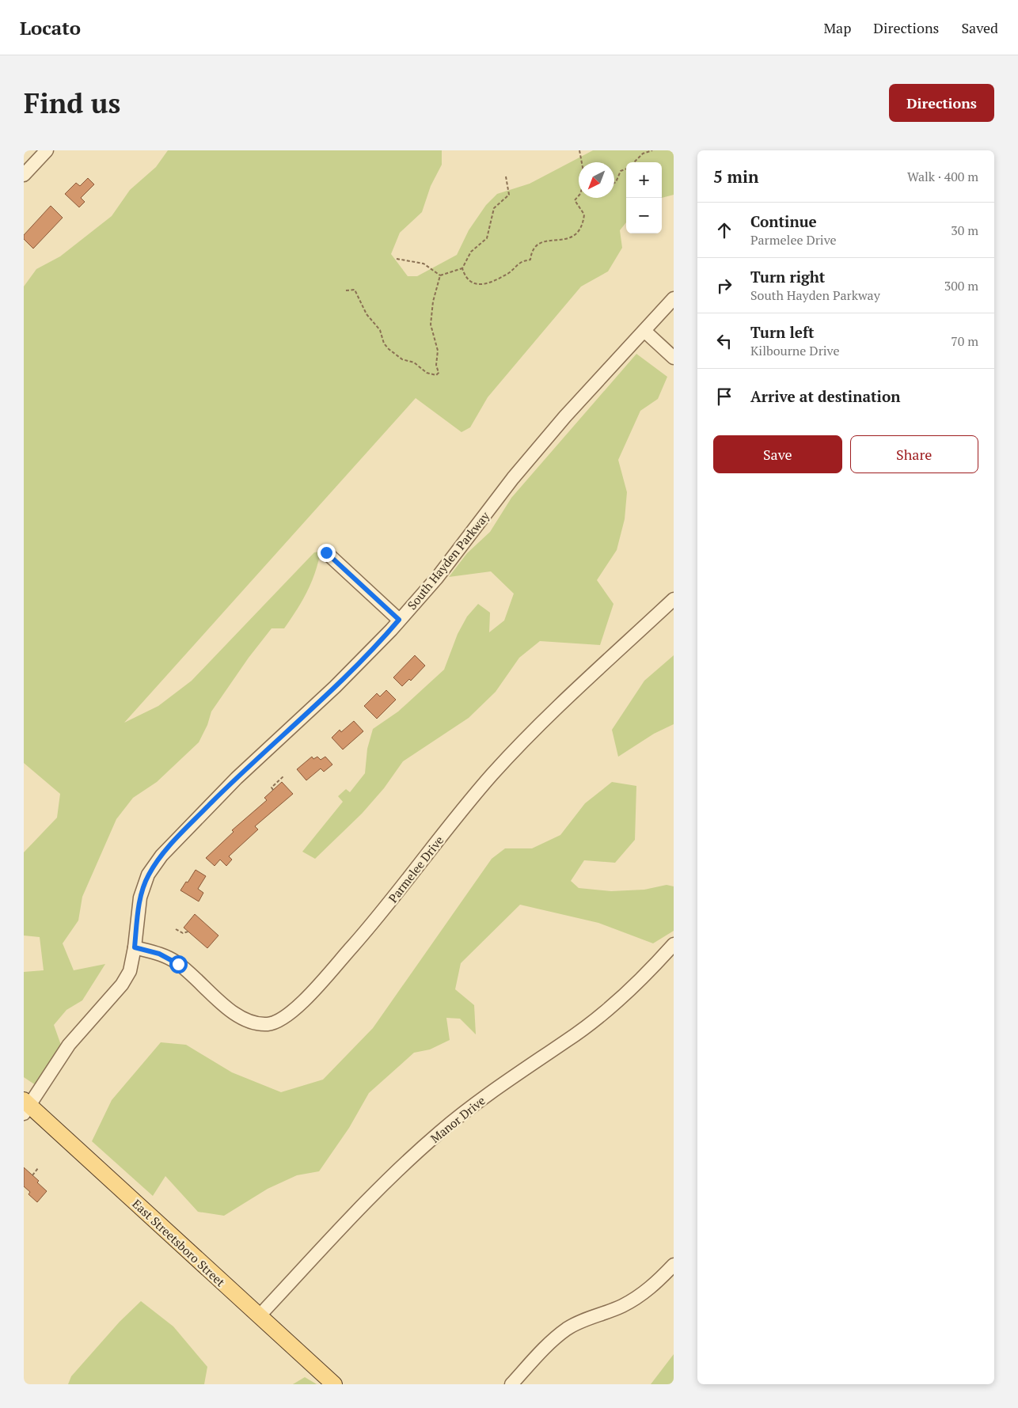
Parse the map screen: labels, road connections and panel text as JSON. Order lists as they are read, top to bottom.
{
  "streets": {
    "main road": ["East Streetsboro Street"],
    "street": ["South Hayden Parkway", "Parmelee Drive", "Manor Drive"]
  },
  "crossings": [
    ["South Hayden Parkway", "Parmelee Drive"],
    ["South Hayden Parkway", "East Streetsboro Street"],
    ["Manor Drive", "East Streetsboro Street"]
  ],
  "north": "bottom left",
  "page": {
    "header": "Locato",
    "nav": ["Map", "Directions", "Saved"],
    "buttons": [
      "Directions",
      ["Save", "Share"]
    ],
    "title": "Find us",
    "heading": ["5 min", "Walk · 400 m"],
    "map_buttons": ["+", "−"],
    "list": [
      ["Continue", "Parmelee Drive", "30 m"],
      ["Turn right", "South Hayden Parkway", "300 m"],
      ["Turn left", "Kilbourne Drive", "70 m"],
      "Arrive at destination"
    ]
  }
}
